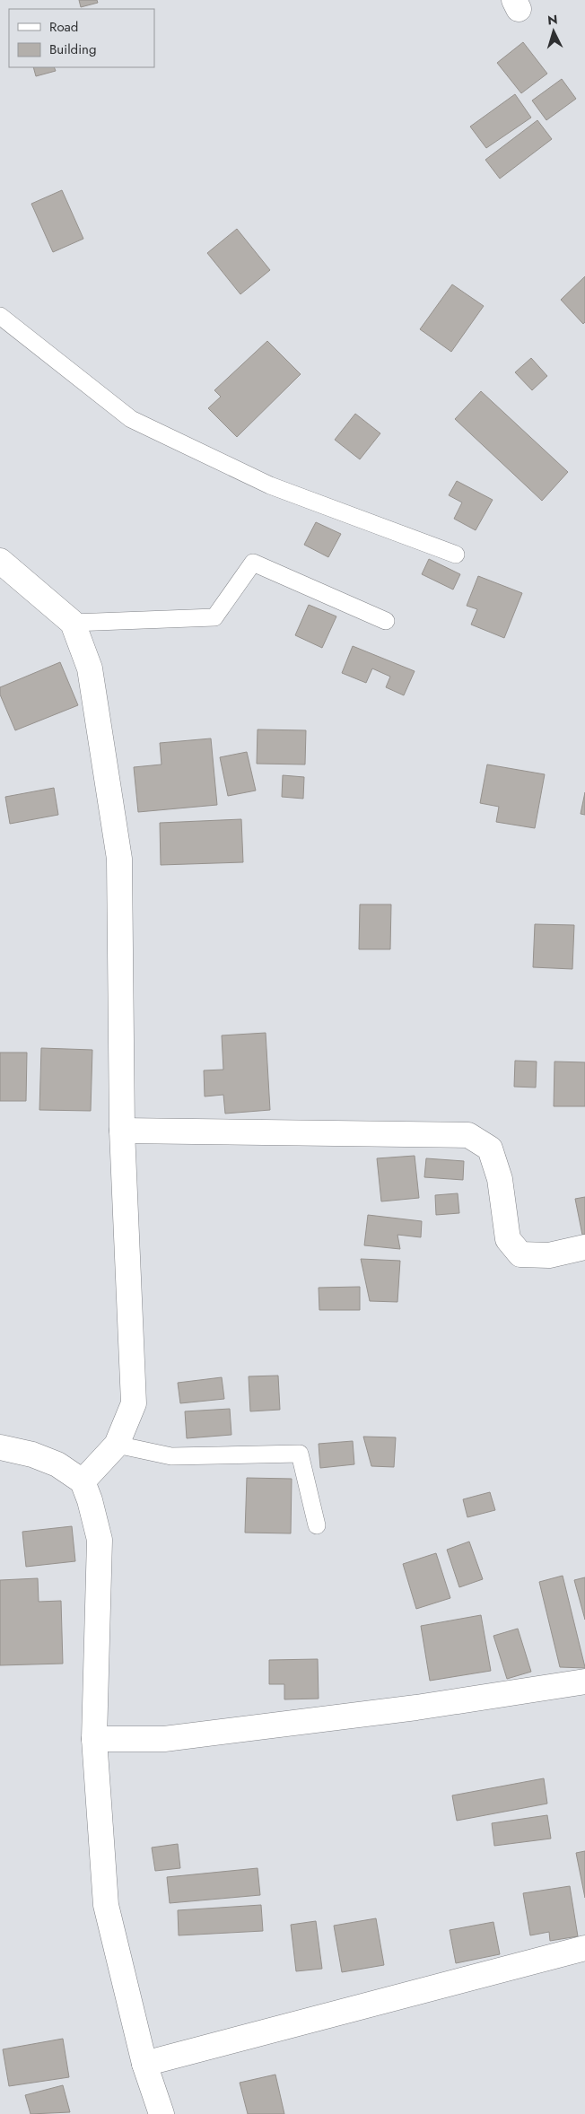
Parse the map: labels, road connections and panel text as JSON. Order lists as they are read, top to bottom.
{
  "legend": ["Road", "Building"],
  "north": "top"
}
